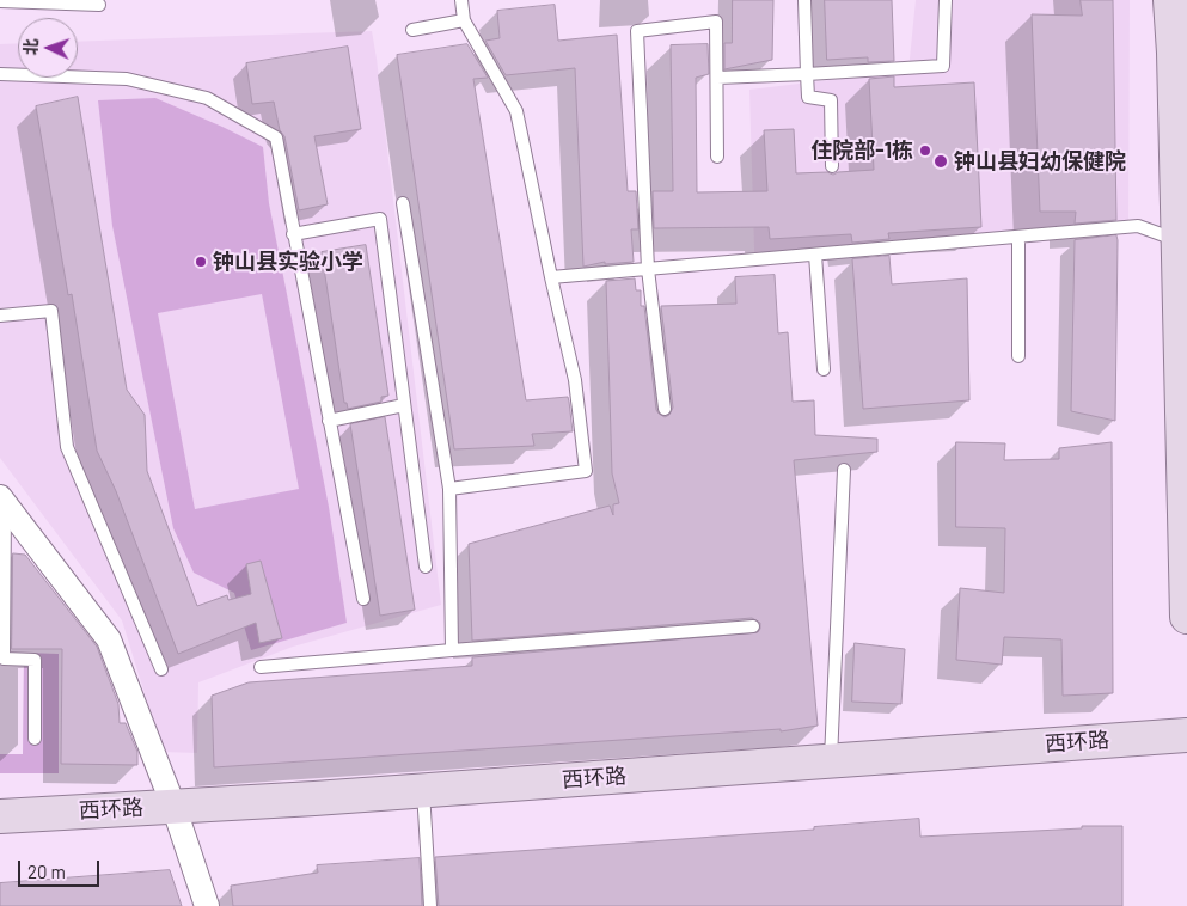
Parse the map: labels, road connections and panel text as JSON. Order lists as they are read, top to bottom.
{
  "streets": {
    "street": ["西环路"]
  },
  "places": ["住院部-1栋", "钟山县妇幼保健院", "钟山县实验小学"],
  "scale_bar": "20 m",
  "north": "left"
}
